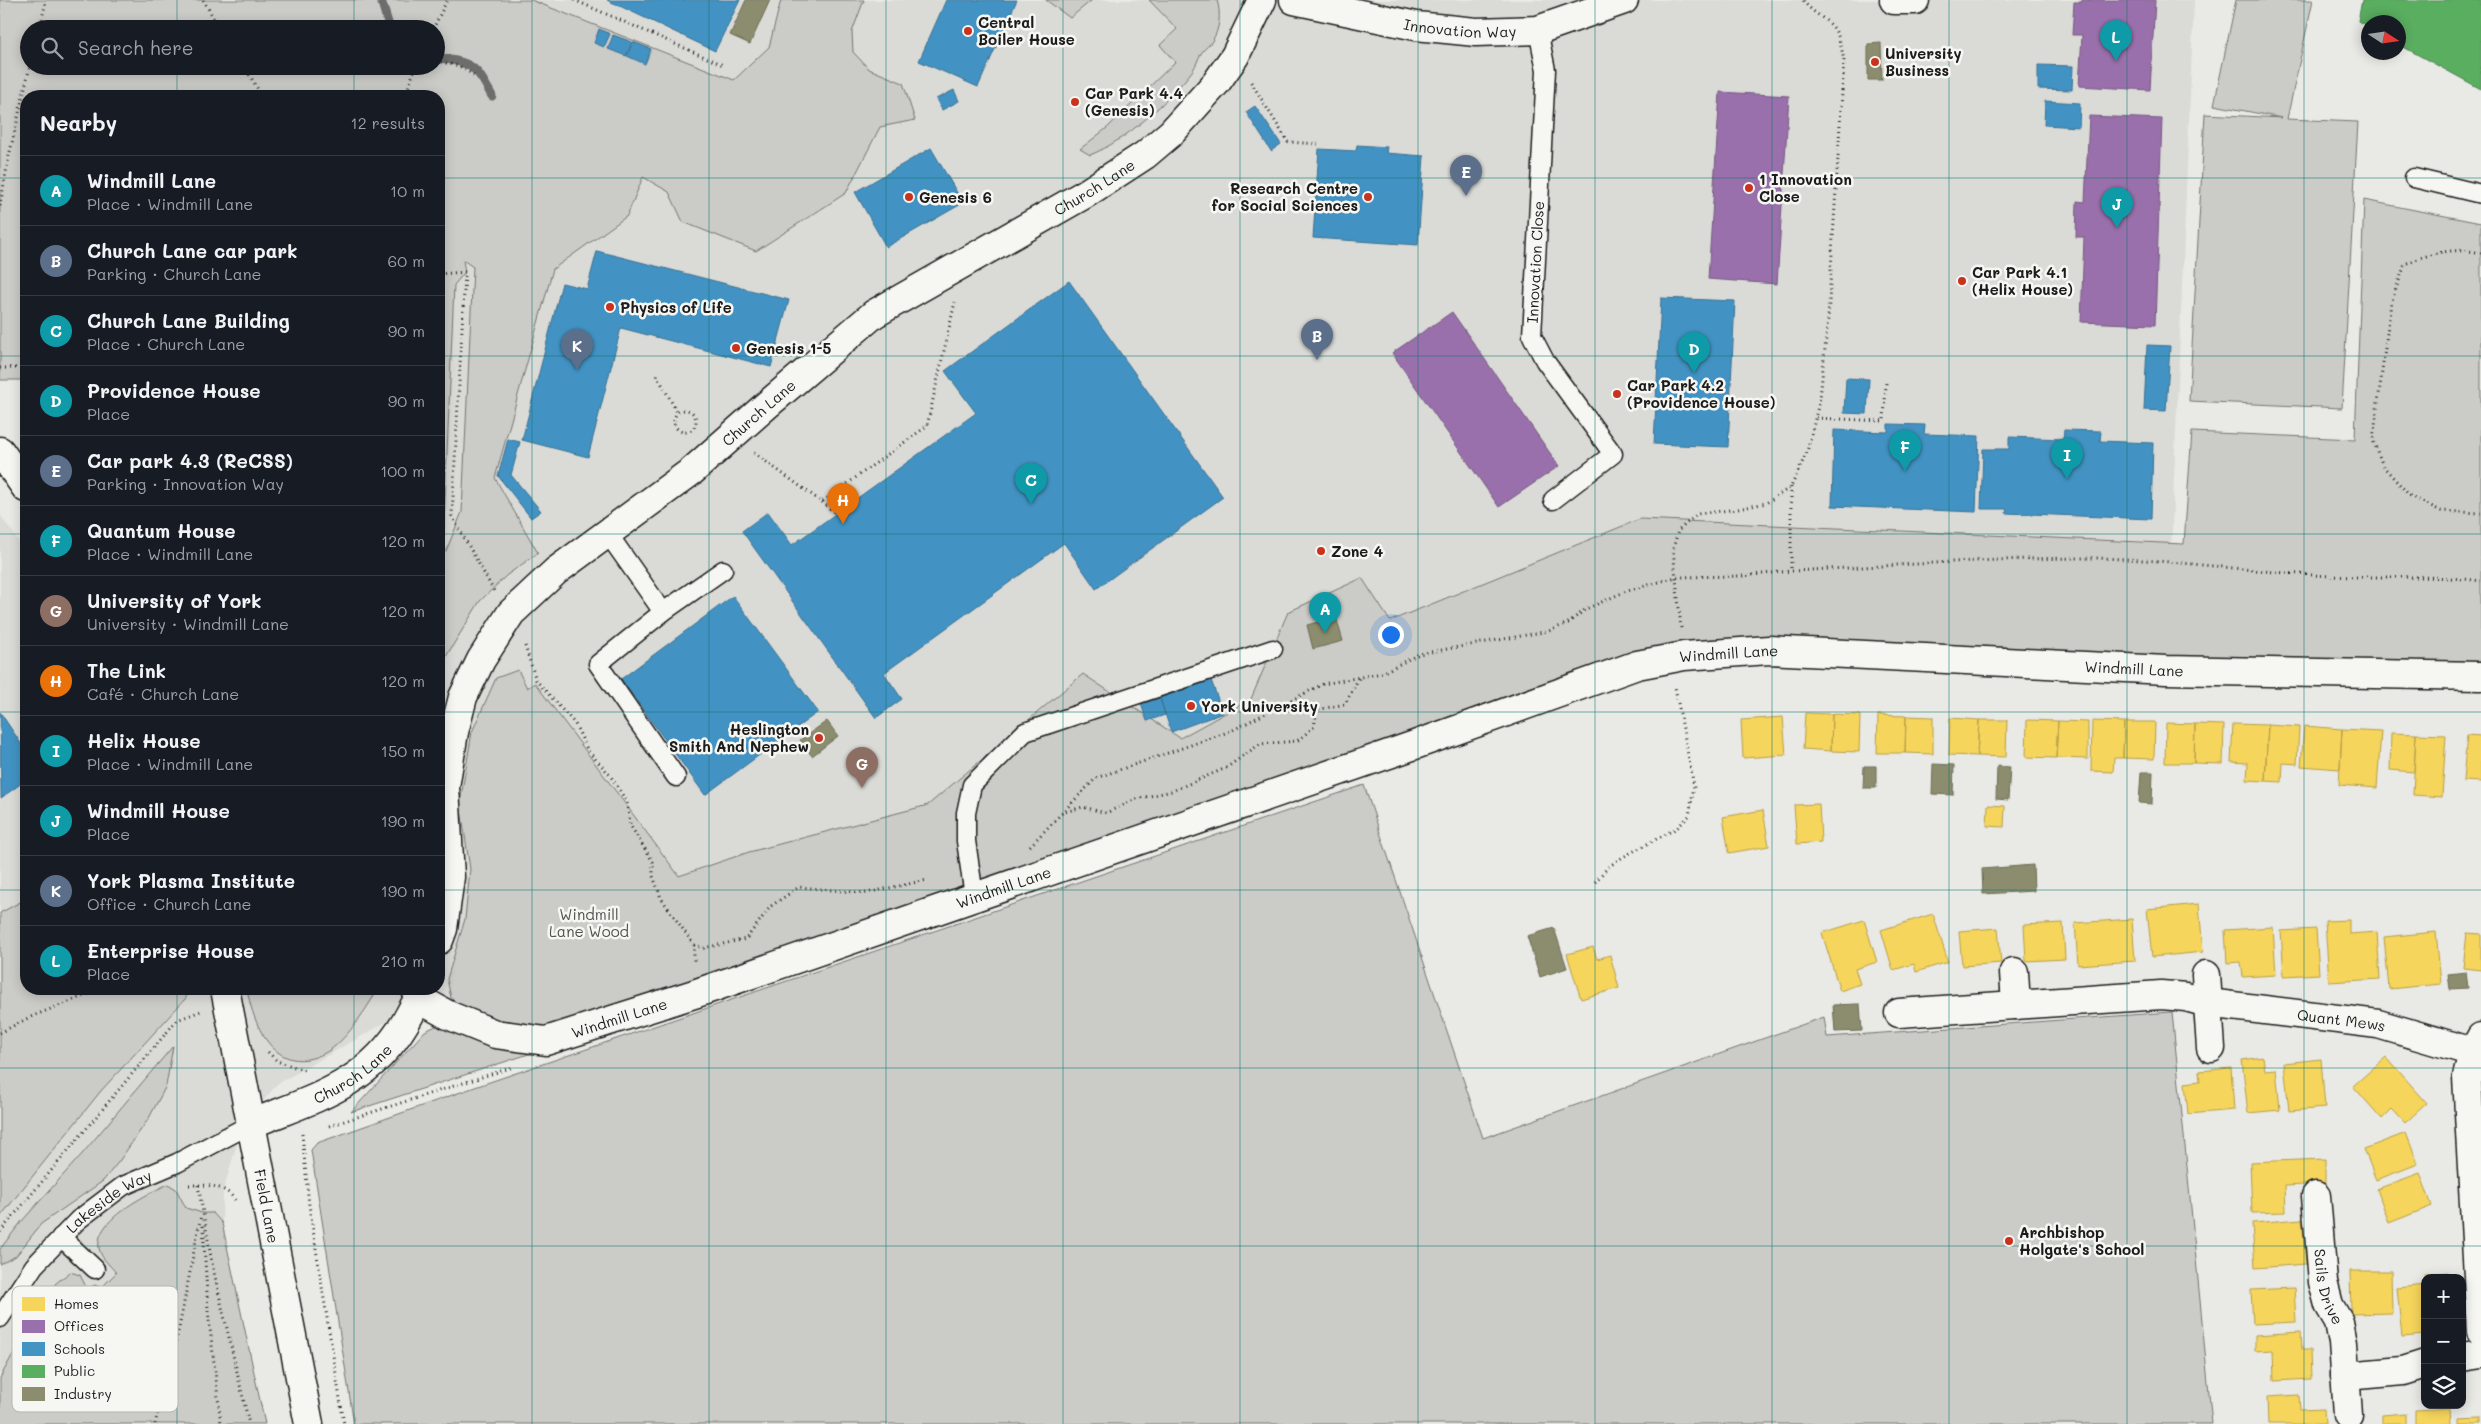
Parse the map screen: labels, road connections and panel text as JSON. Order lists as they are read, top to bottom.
{
  "streets": {
    "street": [
      "Innovation Way",
      "Church Lane",
      "Windmill Lane",
      "Quant Mews",
      "Field Lane",
      "Sails Drive"
    ],
    "lane": ["Innovation Close", "Lakeside Way"]
  },
  "crossings": [
    ["Innovation Way", "Innovation Close"],
    ["Church Lane", "Lakeside Way"],
    ["Church Lane", "Field Lane"],
    ["Lakeside Way", "Field Lane"]
  ],
  "parks": ["Windmill Lane Wood"],
  "places": [
    "Central Boiler House",
    "University Business",
    "Car Park 4.4 (Genesis)",
    "1 Innovation Close",
    "Genesis 6",
    "Research Centre for Social Sciences",
    "Car Park 4.1 (Helix House)",
    "Physics of Life",
    "Genesis 1-5",
    "Car Park 4.2 (Providence House)",
    "Zone 4",
    "York University",
    "Heslington Smith And Nephew",
    "Archbishop Holgate's School"
  ],
  "legend": [
    "Homes",
    "Offices",
    "Schools",
    "Public",
    "Industry"
  ],
  "north": "right",
  "page": {
    "pins": [
      "L",
      "E",
      "J",
      "B",
      "K",
      "D",
      "F",
      "I",
      "C",
      "H",
      "A",
      "G"
    ],
    "search": "Search here",
    "heading": ["Nearby", "12 results"],
    "list": [
      {
        "mark": "A",
        "name": "Windmill Lane",
        "note": "Place · Windmill Lane",
        "value": "10 m"
      },
      {
        "mark": "B",
        "name": "Church Lane car park",
        "note": "Parking · Church Lane",
        "value": "60 m"
      },
      {
        "mark": "C",
        "name": "Church Lane Building",
        "note": "Place · Church Lane",
        "value": "90 m"
      },
      {
        "mark": "D",
        "name": "Providence House",
        "note": "Place",
        "value": "90 m"
      },
      {
        "mark": "E",
        "name": "Car park 4.3 (ReCSS)",
        "note": "Parking · Innovation Way",
        "value": "100 m"
      },
      {
        "mark": "F",
        "name": "Quantum House",
        "note": "Place · Windmill Lane",
        "value": "120 m"
      },
      {
        "mark": "G",
        "name": "University of York",
        "note": "University · Windmill Lane",
        "value": "120 m"
      },
      {
        "mark": "H",
        "name": "The Link",
        "note": "Café · Church Lane",
        "value": "120 m"
      },
      {
        "mark": "I",
        "name": "Helix House",
        "note": "Place · Windmill Lane",
        "value": "150 m"
      },
      {
        "mark": "J",
        "name": "Windmill House",
        "note": "Place",
        "value": "190 m"
      },
      {
        "mark": "K",
        "name": "York Plasma Institute",
        "note": "Office · Church Lane",
        "value": "190 m"
      },
      {
        "mark": "L",
        "name": "Enterprise House",
        "note": "Place",
        "value": "210 m"
      }
    ],
    "map_buttons": ["+", "−"]
  }
}
